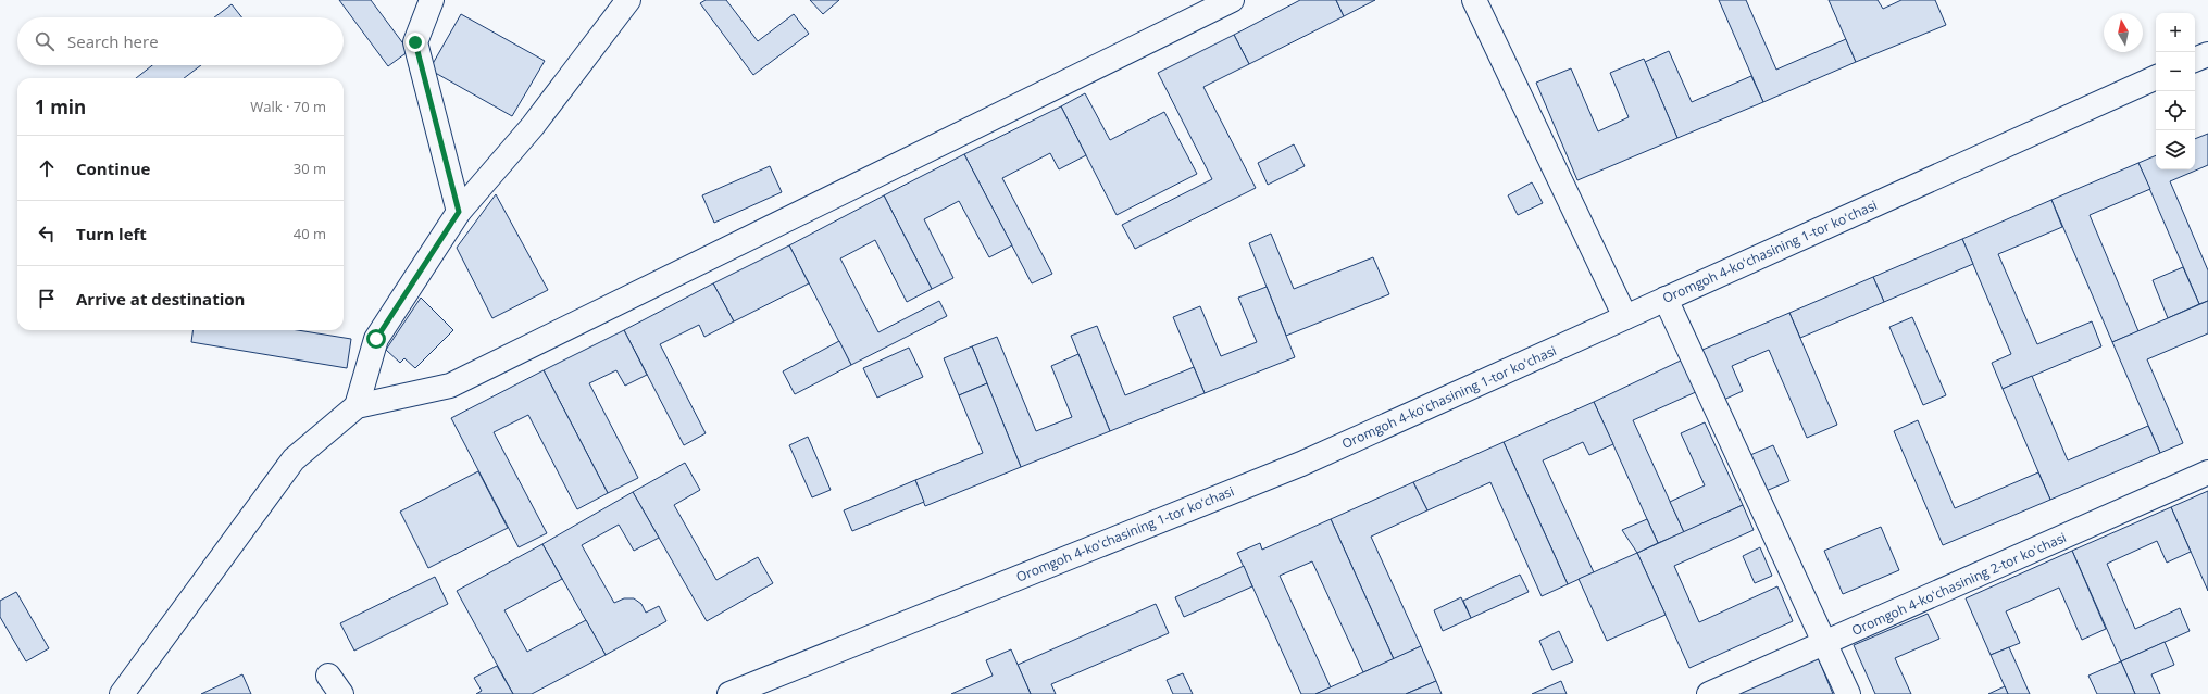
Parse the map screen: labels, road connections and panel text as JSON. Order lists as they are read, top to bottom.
{
  "streets": {
    "street": ["Oromgoh 4-koʻchasining 1-tor koʻchasi", "Oromgoh 4-koʻchasining 2-tor koʻchasi"]
  },
  "north": "top",
  "page": {
    "map_buttons": ["+", "−"],
    "search": "Search here",
    "heading": ["1 min", "Walk · 70 m"],
    "list": [
      ["Continue", "30 m"],
      ["Turn left", "40 m"],
      "Arrive at destination"
    ]
  }
}
